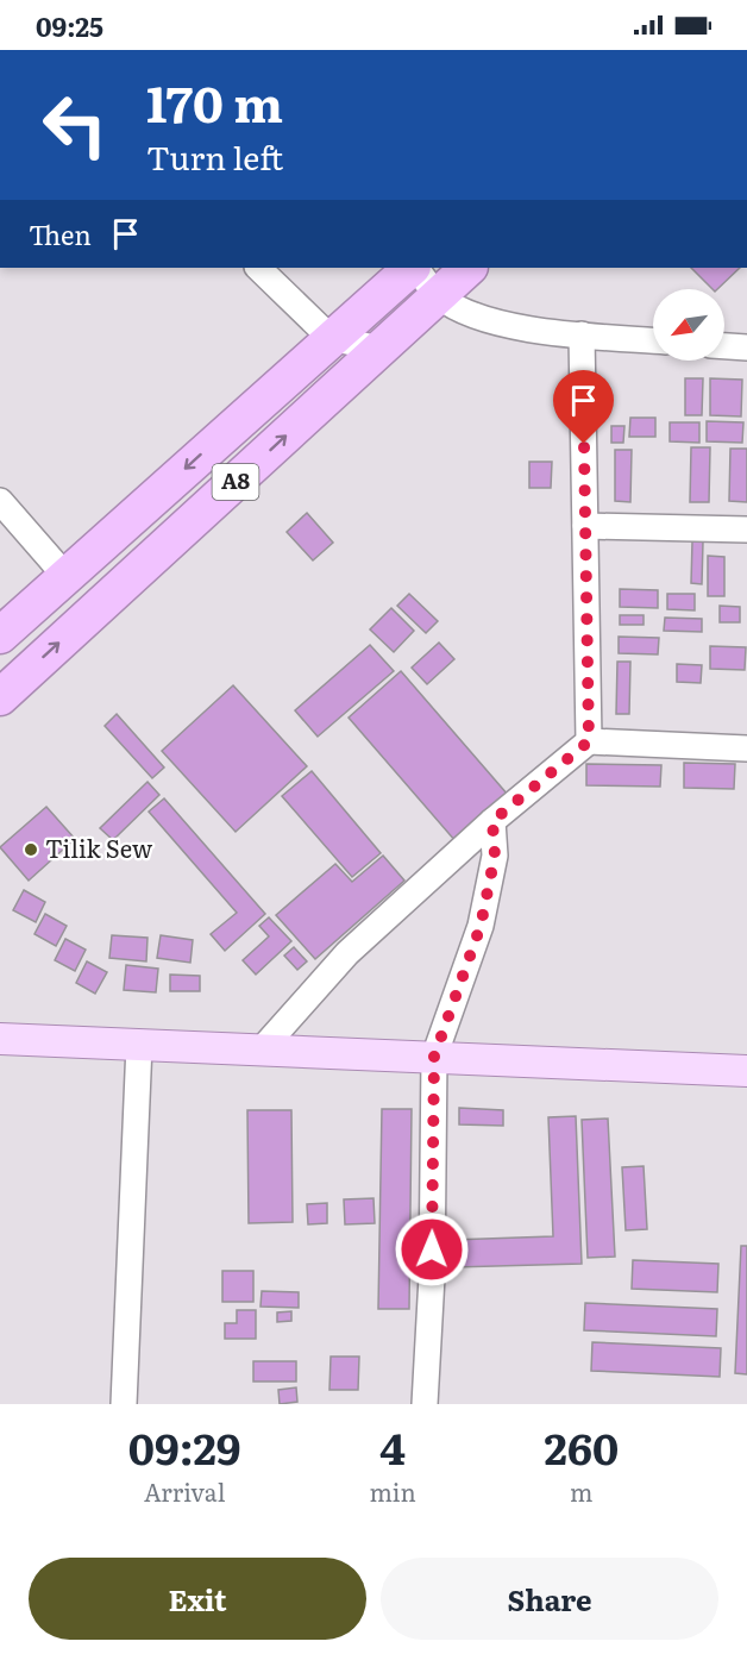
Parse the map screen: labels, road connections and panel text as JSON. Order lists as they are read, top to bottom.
{
  "streets": {
    "highway": ["A8"]
  },
  "places": ["Tilik Sew"],
  "north": "bottom left",
  "page": {
    "status": "09:25",
    "turn": ["170 m", "Turn left"],
    "then": "Then",
    "eta": [
      "09:29",
      "Arrival",
      "4",
      "min",
      "260",
      "m"
    ],
    "buttons": ["Exit", "Share"]
  }
}
